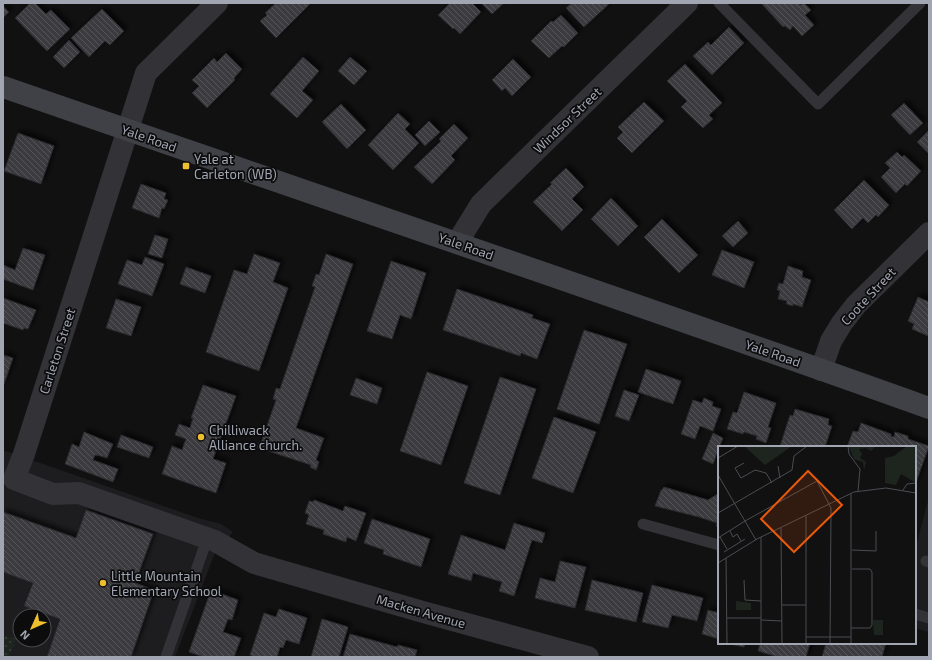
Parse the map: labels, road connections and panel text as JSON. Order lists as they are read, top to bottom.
{
  "streets": {
    "main road": ["Yale Road"],
    "street": [
      "Windsor Street",
      "Coote Street",
      "Carleton Street",
      "Macken Avenue"
    ]
  },
  "crossings": [
    ["Windsor Street", "Yale Road"],
    ["Yale Road", "Coote Street"],
    ["Yale Road", "Carleton Street"],
    ["Carleton Street", "Macken Avenue"]
  ],
  "places": {
    "transit": ["Yale at Carleton (WB)"],
    "other": ["Chilliwack Alliance church.", "Little Mountain Elementary School"]
  },
  "north": "bottom left"
}
